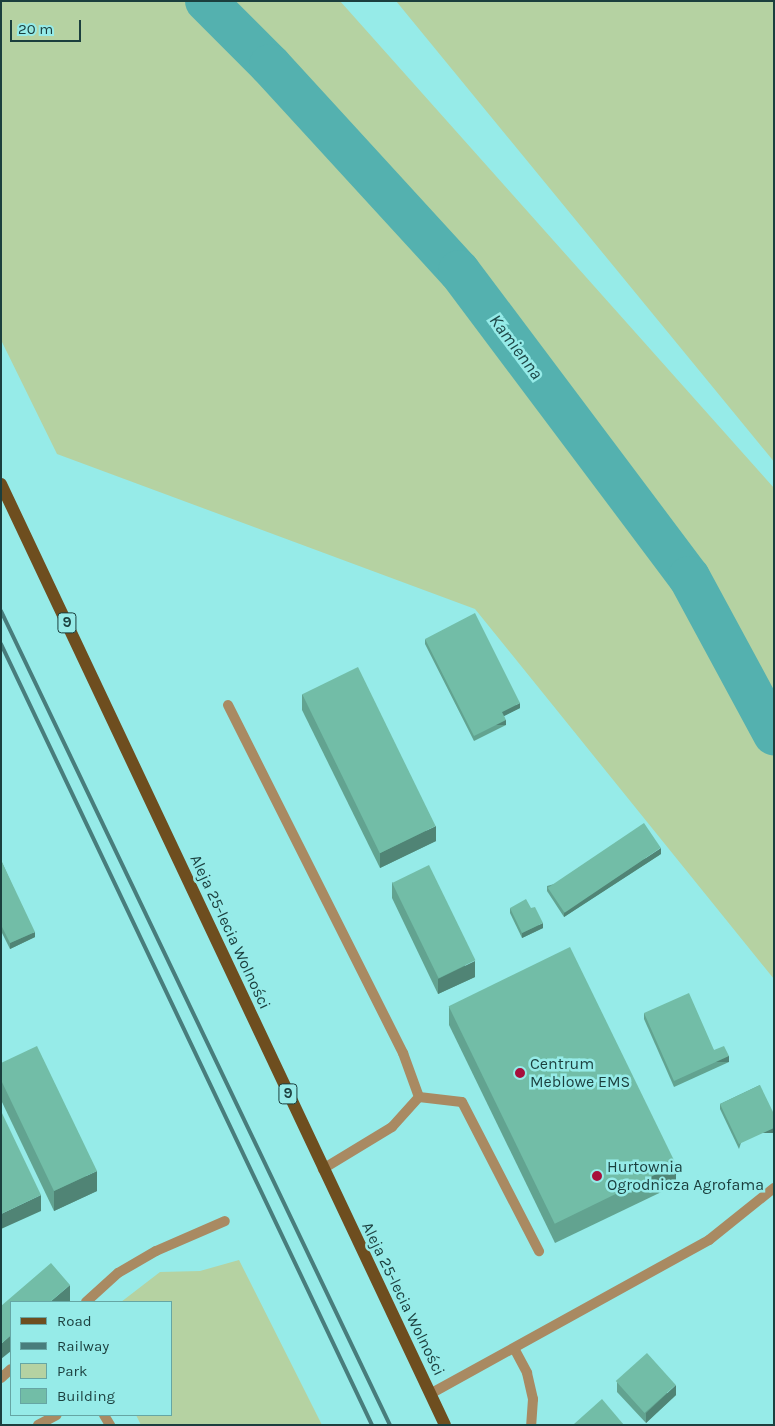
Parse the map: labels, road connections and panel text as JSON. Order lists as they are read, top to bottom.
{
  "streets": {
    "main road": ["9", "Aleja 25-lecia Wolności"]
  },
  "water": ["Kamienna"],
  "places": ["Centrum Meblowe EMS", "Hurtownia Ogrodnicza Agrofama"],
  "legend": [
    "Road",
    "Railway",
    "Park",
    "Building"
  ],
  "scale_bar": "20 m"
}
